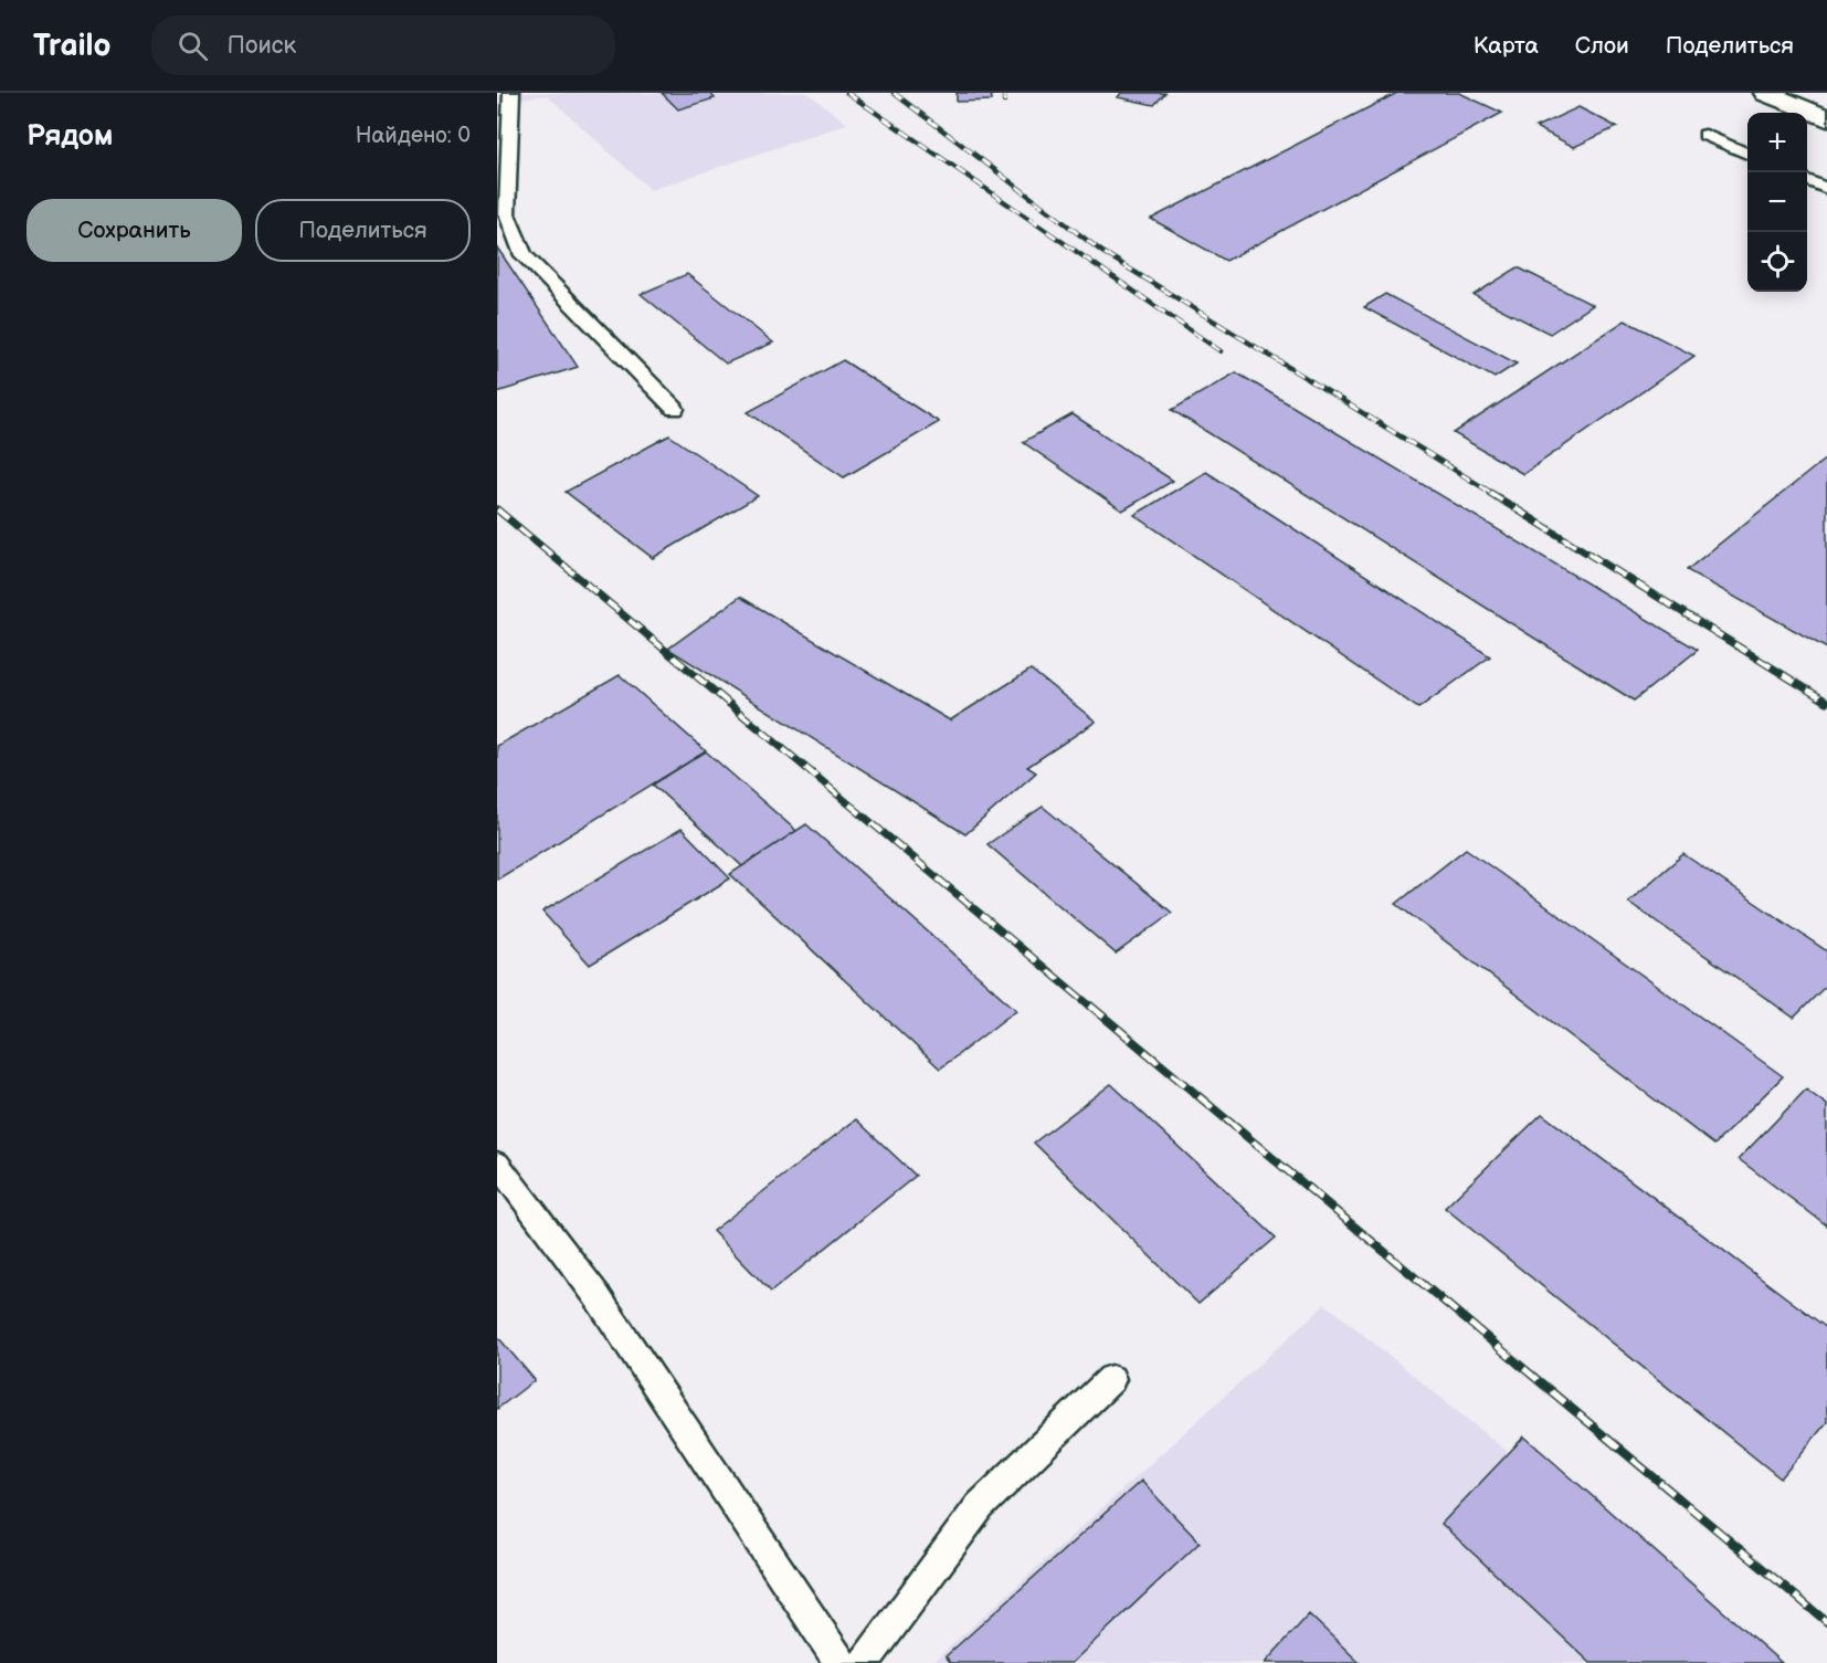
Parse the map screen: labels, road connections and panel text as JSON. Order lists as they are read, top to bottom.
{
  "page": {
    "header": "Trailo",
    "search": "Поиск",
    "nav": ["Карта", "Слои", "Поделиться"],
    "heading": ["Рядом", "Найдено: 0"],
    "map_buttons": ["+", "−"],
    "buttons": ["Сохранить", "Поделиться"]
  }
}
